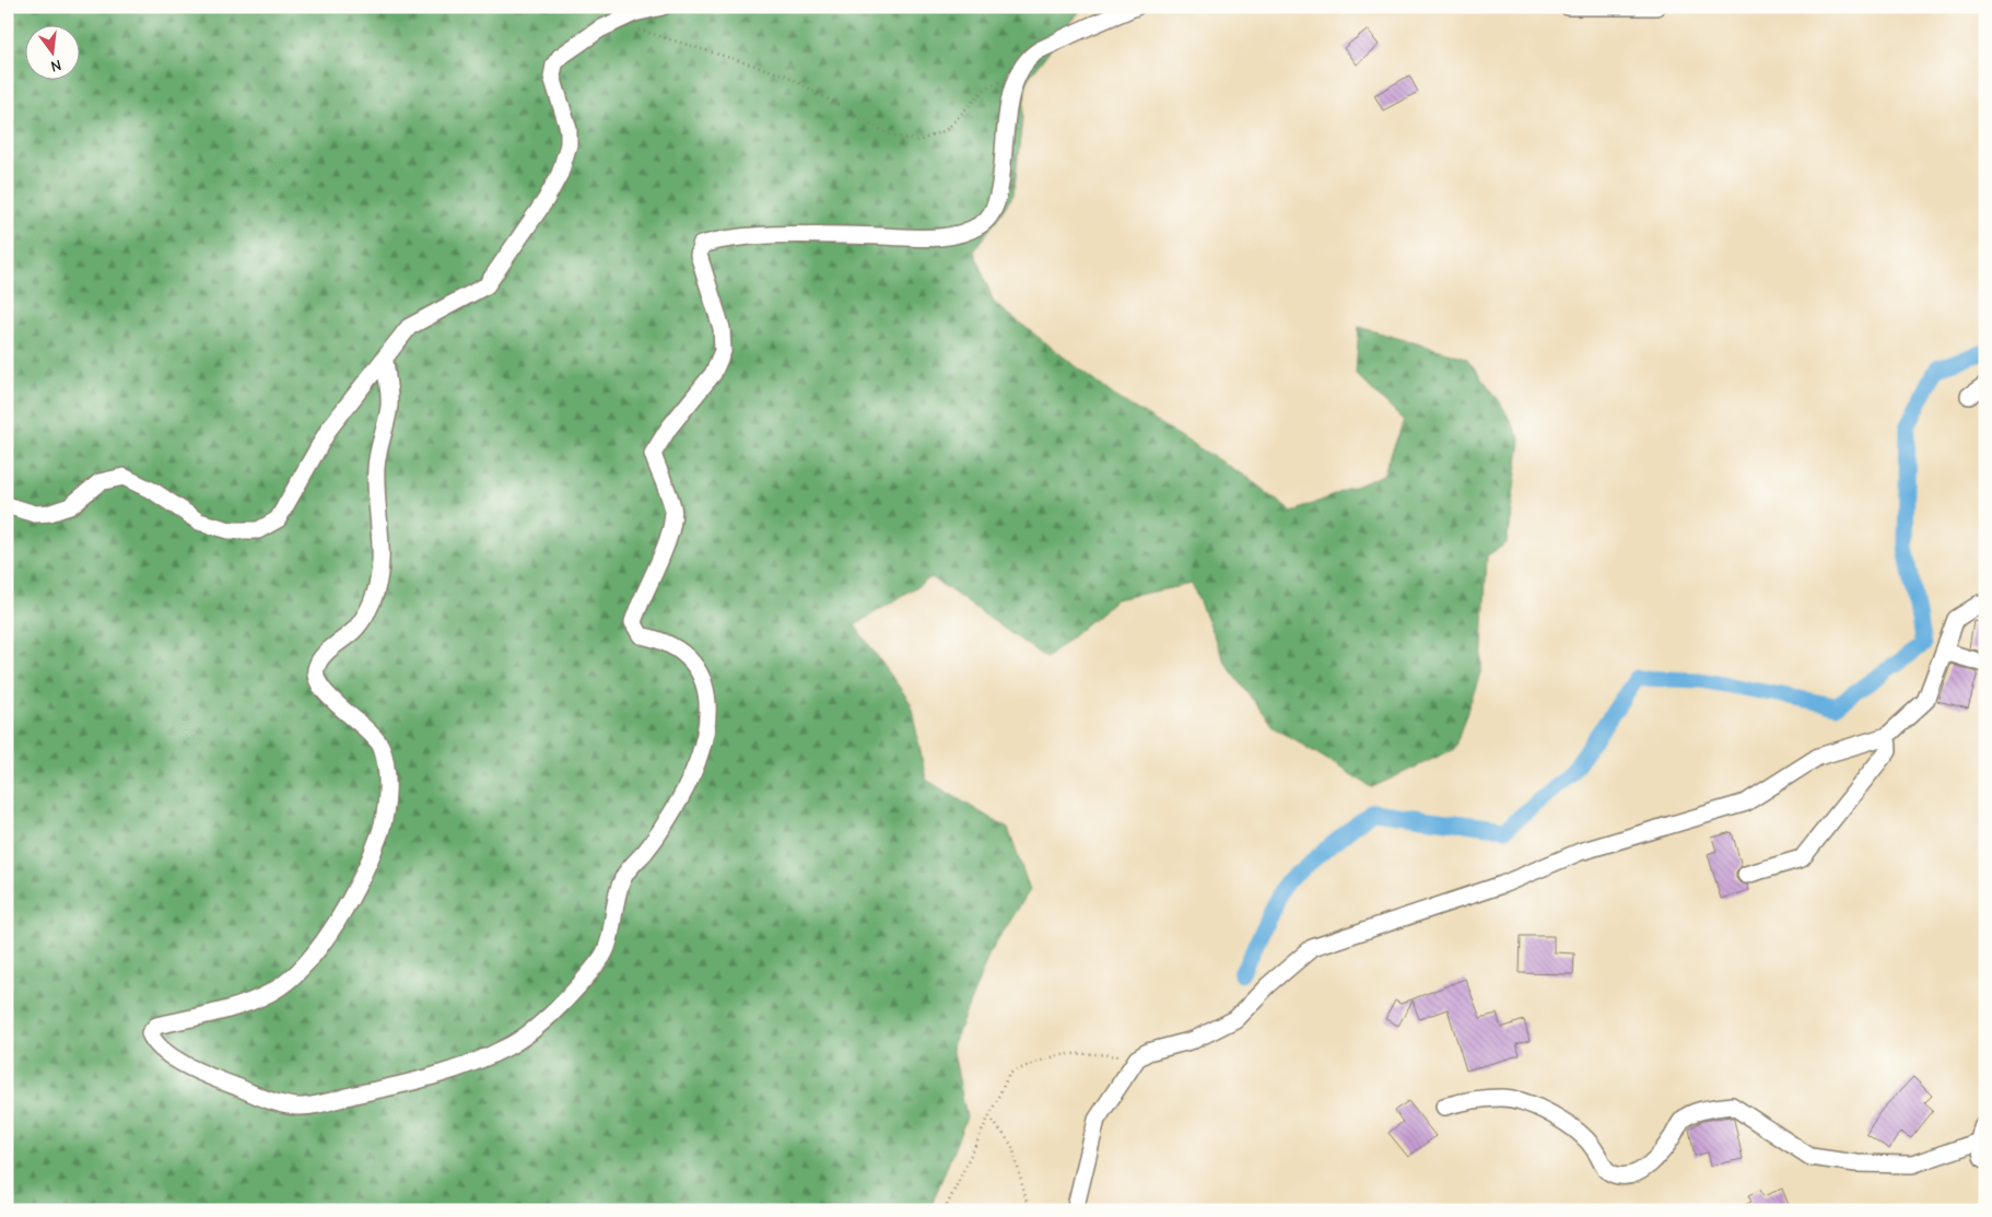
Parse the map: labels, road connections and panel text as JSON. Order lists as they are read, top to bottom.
{
  "north": "bottom"
}
